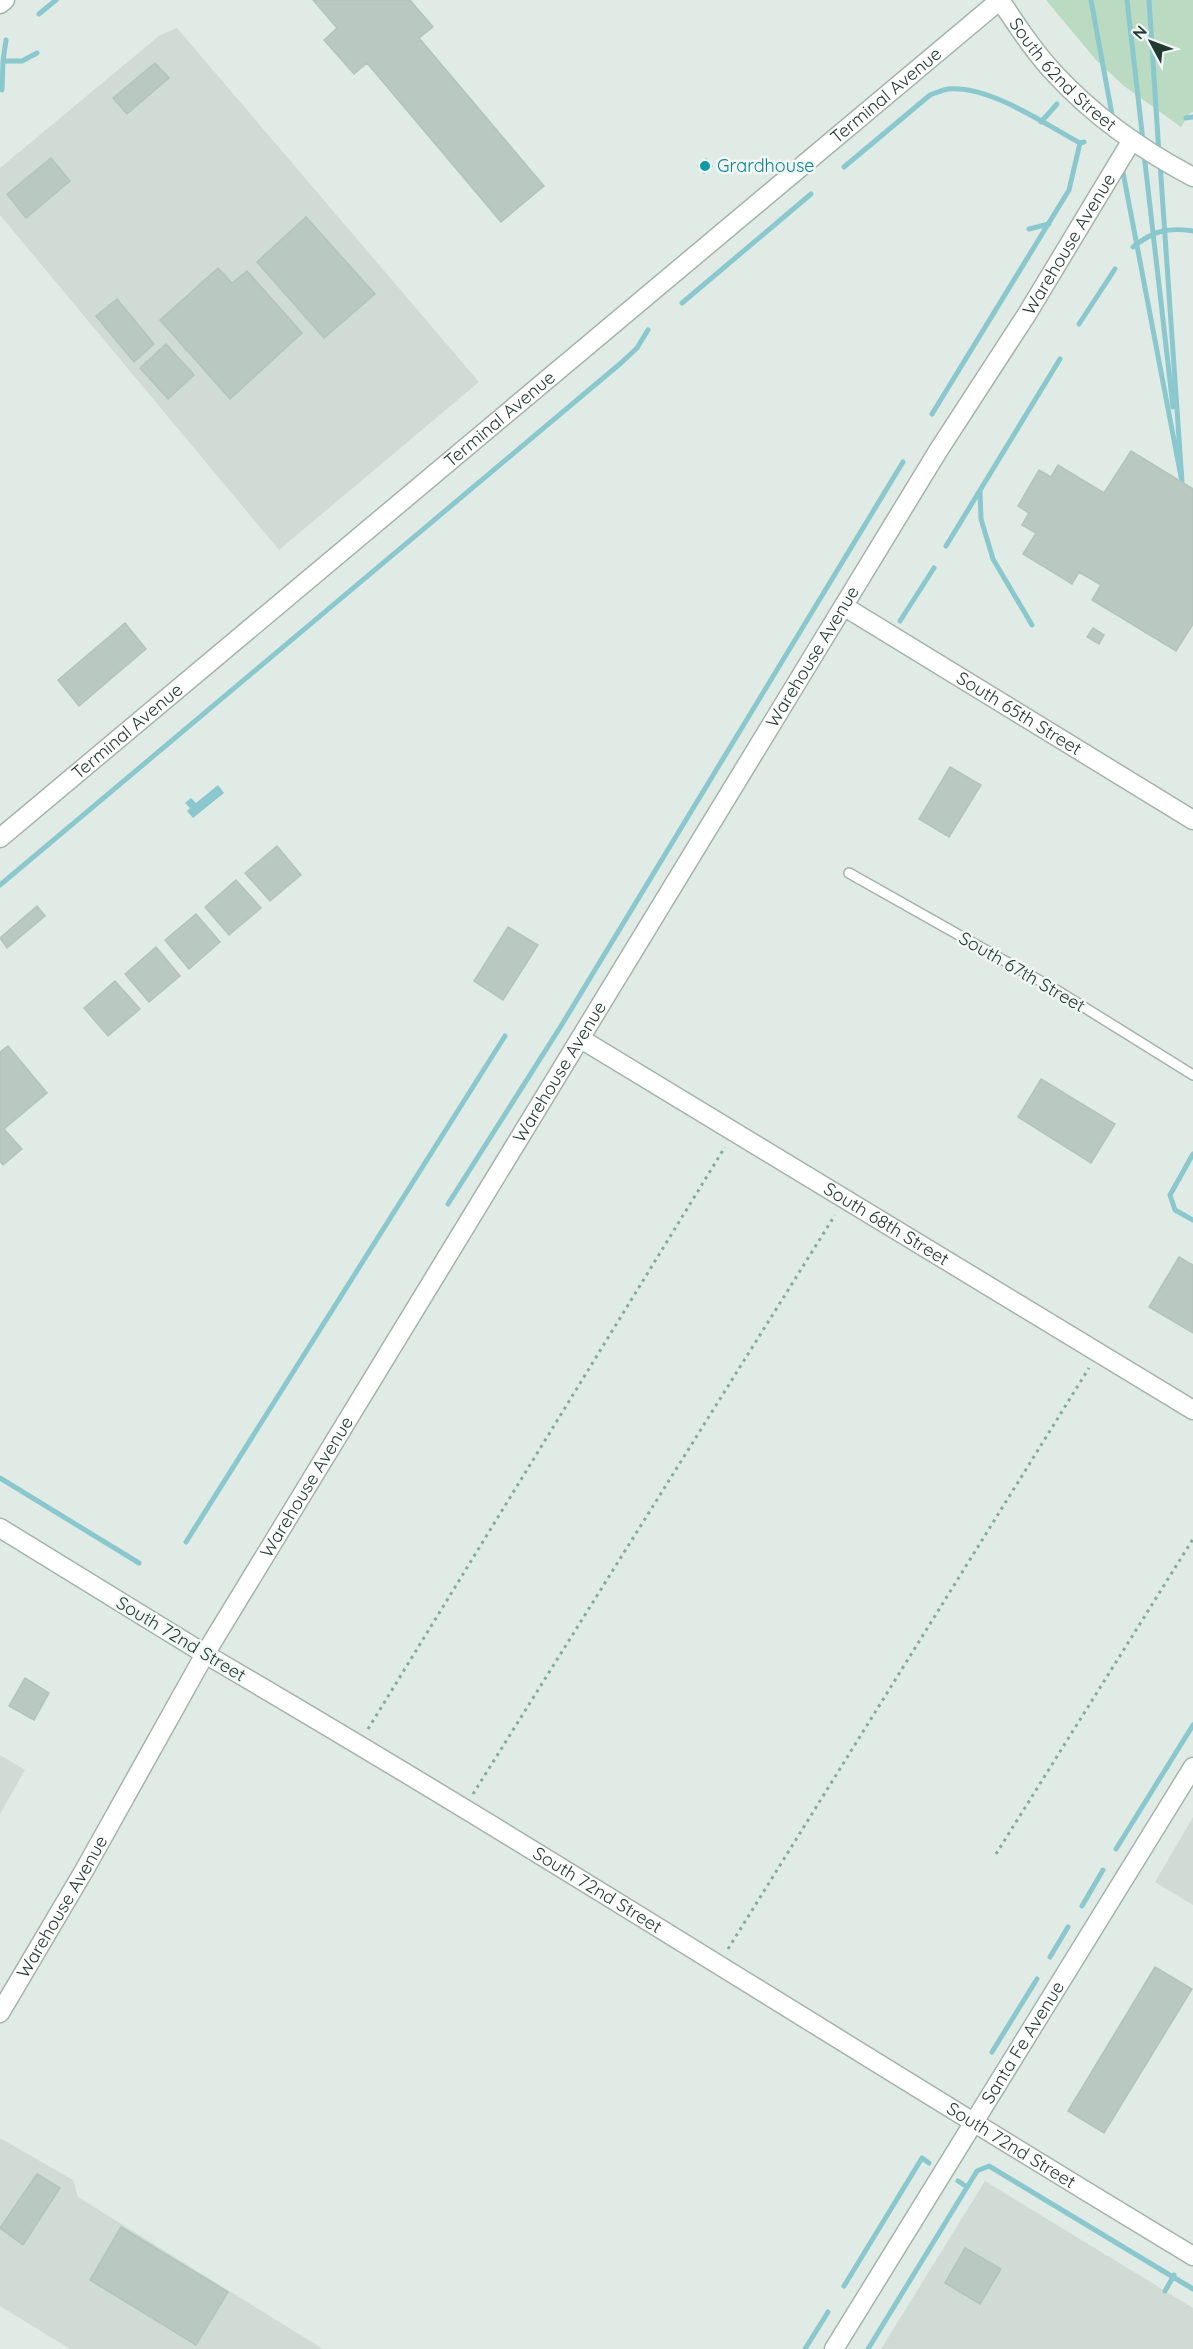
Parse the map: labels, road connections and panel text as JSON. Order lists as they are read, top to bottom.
{
  "streets": {
    "street": [
      "South 62nd Street",
      "Terminal Avenue",
      "Warehouse Avenue",
      "South 65th Street",
      "South 68th Street",
      "South 72nd Street",
      "Santa Fe Avenue"
    ],
    "lane": ["South 67th Street"]
  },
  "crossings": [
    ["South 62nd Street", "Terminal Avenue"],
    ["South 62nd Street", "Warehouse Avenue"],
    ["Warehouse Avenue", "South 65th Street"],
    ["Warehouse Avenue", "South 68th Street"],
    ["Warehouse Avenue", "South 72nd Street"],
    ["South 72nd Street", "Santa Fe Avenue"]
  ],
  "places": ["Grardhouse"],
  "north": "top left"
}
